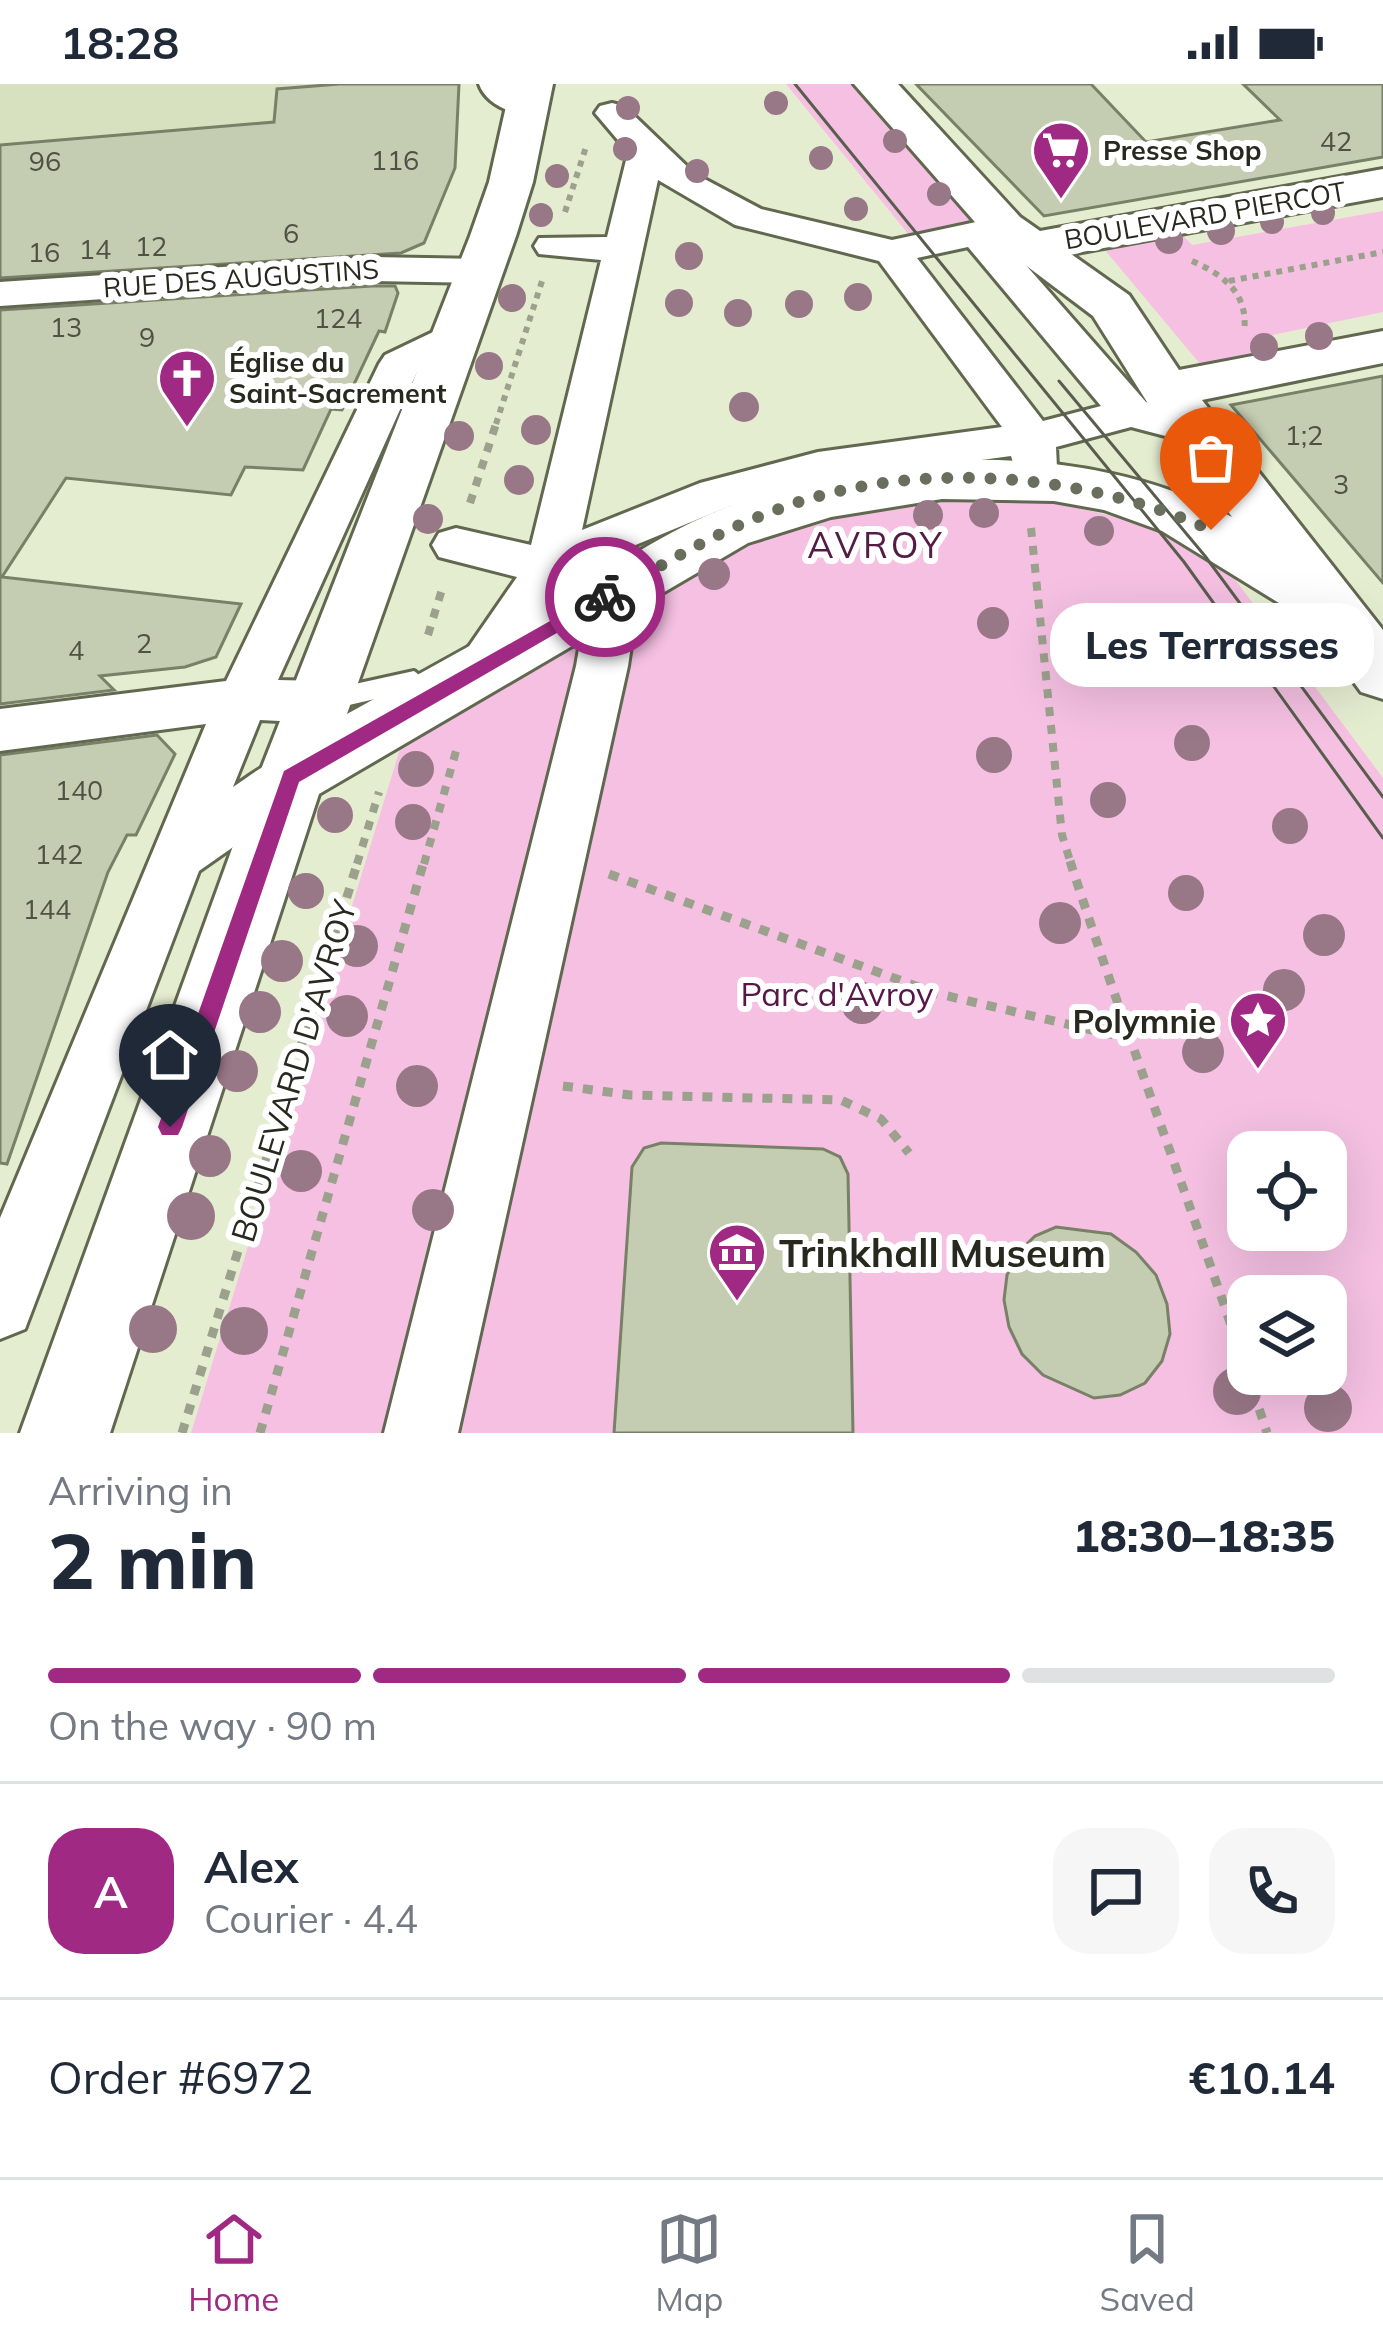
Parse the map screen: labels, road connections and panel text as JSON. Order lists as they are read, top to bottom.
{
  "streets": {
    "street": ["BOULEVARD PIERCOT", "RUE DES AUGUSTINS"],
    "path": ["BOULEVARD D'AVROY"]
  },
  "districts": ["AVROY"],
  "parks": ["Parc d'Avroy"],
  "places": {
    "supermarket": ["Presse Shop"],
    "church": ["Église du Saint-Sacrement"],
    "other": ["Les Terrasses"],
    "place": ["Polymnie"],
    "museum": ["Trinkhall Museum"]
  },
  "house_numbers": [
    "42",
    "116",
    "96",
    "6",
    "12",
    "14",
    "16",
    "124",
    "13",
    "9",
    "1;2",
    "3",
    "2",
    "4",
    "140",
    "142",
    "144"
  ],
  "page": {
    "status": "18:28",
    "bubble": "Les Terrasses",
    "heading": ["2 min", "Arriving in", "18:30–18:35"],
    "panel": [
      "Alex",
      "Courier · 4.4",
      "Order #6972",
      "€10.14"
    ],
    "bar": "On the way · 90 m",
    "round": "A",
    "tabs": ["Home", "Map", "Saved"]
  }
}
